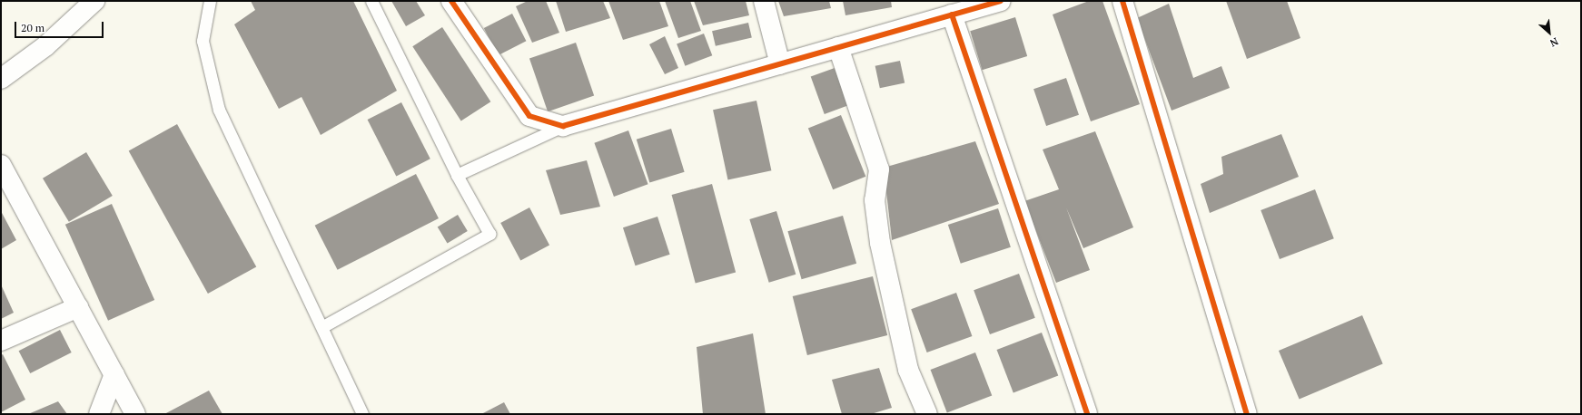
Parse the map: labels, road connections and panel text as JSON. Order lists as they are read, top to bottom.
{
  "scale_bar": "20 m",
  "north": "bottom right"
}
